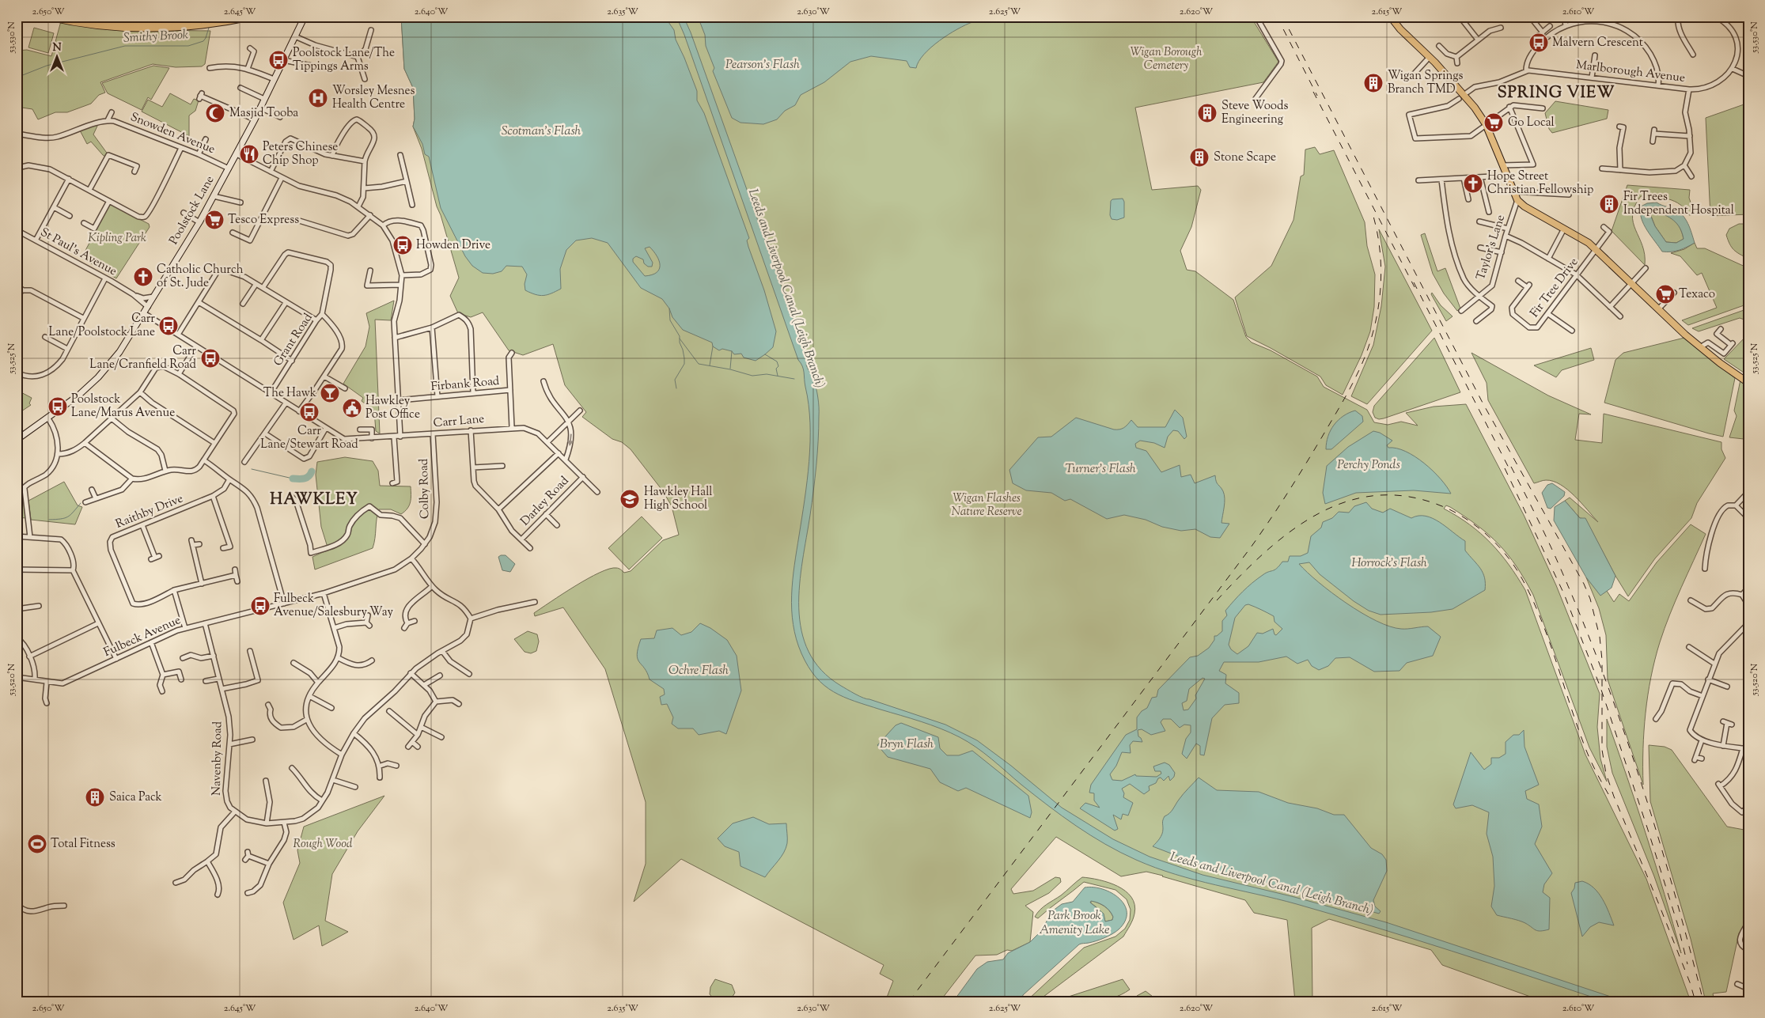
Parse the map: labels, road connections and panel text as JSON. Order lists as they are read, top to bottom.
{
  "streets": {
    "main road": ["Poolstock Lane"],
    "street": [
      "Marlborough Avenue",
      "Snowden Avenue",
      "Taylor's Lane",
      "St Paul's Avenue",
      "Fir Tree Drive",
      "Grant Road",
      "Firbank Road",
      "Carr Lane",
      "Colby Road",
      "Darley Road",
      "Raithby Drive",
      "Fulbeck Avenue",
      "Navenby Road"
    ]
  },
  "crossings": [
    ["Snowden Avenue", "Poolstock Lane"],
    ["Poolstock Lane", "St Paul's Avenue"],
    ["Poolstock Lane", "Carr Lane"],
    ["Grant Road", "Carr Lane"],
    ["Carr Lane", "Colby Road"],
    ["Carr Lane", "Darley Road"],
    ["Colby Road", "Fulbeck Avenue"],
    ["Fulbeck Avenue", "Navenby Road"]
  ],
  "districts": ["SPRING VIEW", "HAWKLEY"],
  "water": [
    "Smithy Brook",
    "Pearson's Flash",
    "Scotman's Flash",
    "Leeds and Liverpool Canal (Leigh Branch)",
    "Perchy Ponds",
    "Turner's Flash",
    "Horrock's Flash",
    "Ochre Flash",
    "Bryn Flash",
    "Park Brook Amenity Lake"
  ],
  "parks": [
    "Wigan Borough Cemetery",
    "Kipling Park",
    "Wigan Flashes Nature Reserve",
    "Rough Wood"
  ],
  "places": {
    "bus stop": [
      "Malvern Crescent",
      "Poolstock Lane/The Tippings Arms",
      "Howden Drive",
      "Carr Lane/Poolstock Lane",
      "Carr Lane/Cranfield Road",
      "Poolstock Lane/Marus Avenue",
      "Carr Lane/Stewart Road",
      "Fulbeck Avenue/Salesbury Way"
    ],
    "building": [
      "Wigan Springs Branch TMD",
      "Steve Woods Engineering",
      "Stone Scape",
      "Fir Trees Independent Hospital",
      "Saica Pack"
    ],
    "hospital": ["Worsley Mesnes Health Centre"],
    "mosque": ["Masjid Tooba"],
    "supermarket": ["Go Local", "Tesco Express", "Texaco"],
    "restaurant": ["Peters Chinese Chip Shop"],
    "church": ["Hope Street Christian Fellowship", "Catholic Church of St. Jude"],
    "bar": ["The Hawk"],
    "public building": ["Hawkley Post Office"],
    "school or university": ["Hawkley Hall High School"],
    "sports": ["Total Fitness"]
  },
  "north": "top",
  "coordinates": [
    "2.650°W",
    "2.645°W",
    "2.640°W",
    "2.635°W",
    "2.630°W",
    "2.625°W",
    "2.620°W",
    "2.615°W",
    "2.610°W",
    "53.530°N",
    "53.525°N",
    "53.520°N"
  ]
}
